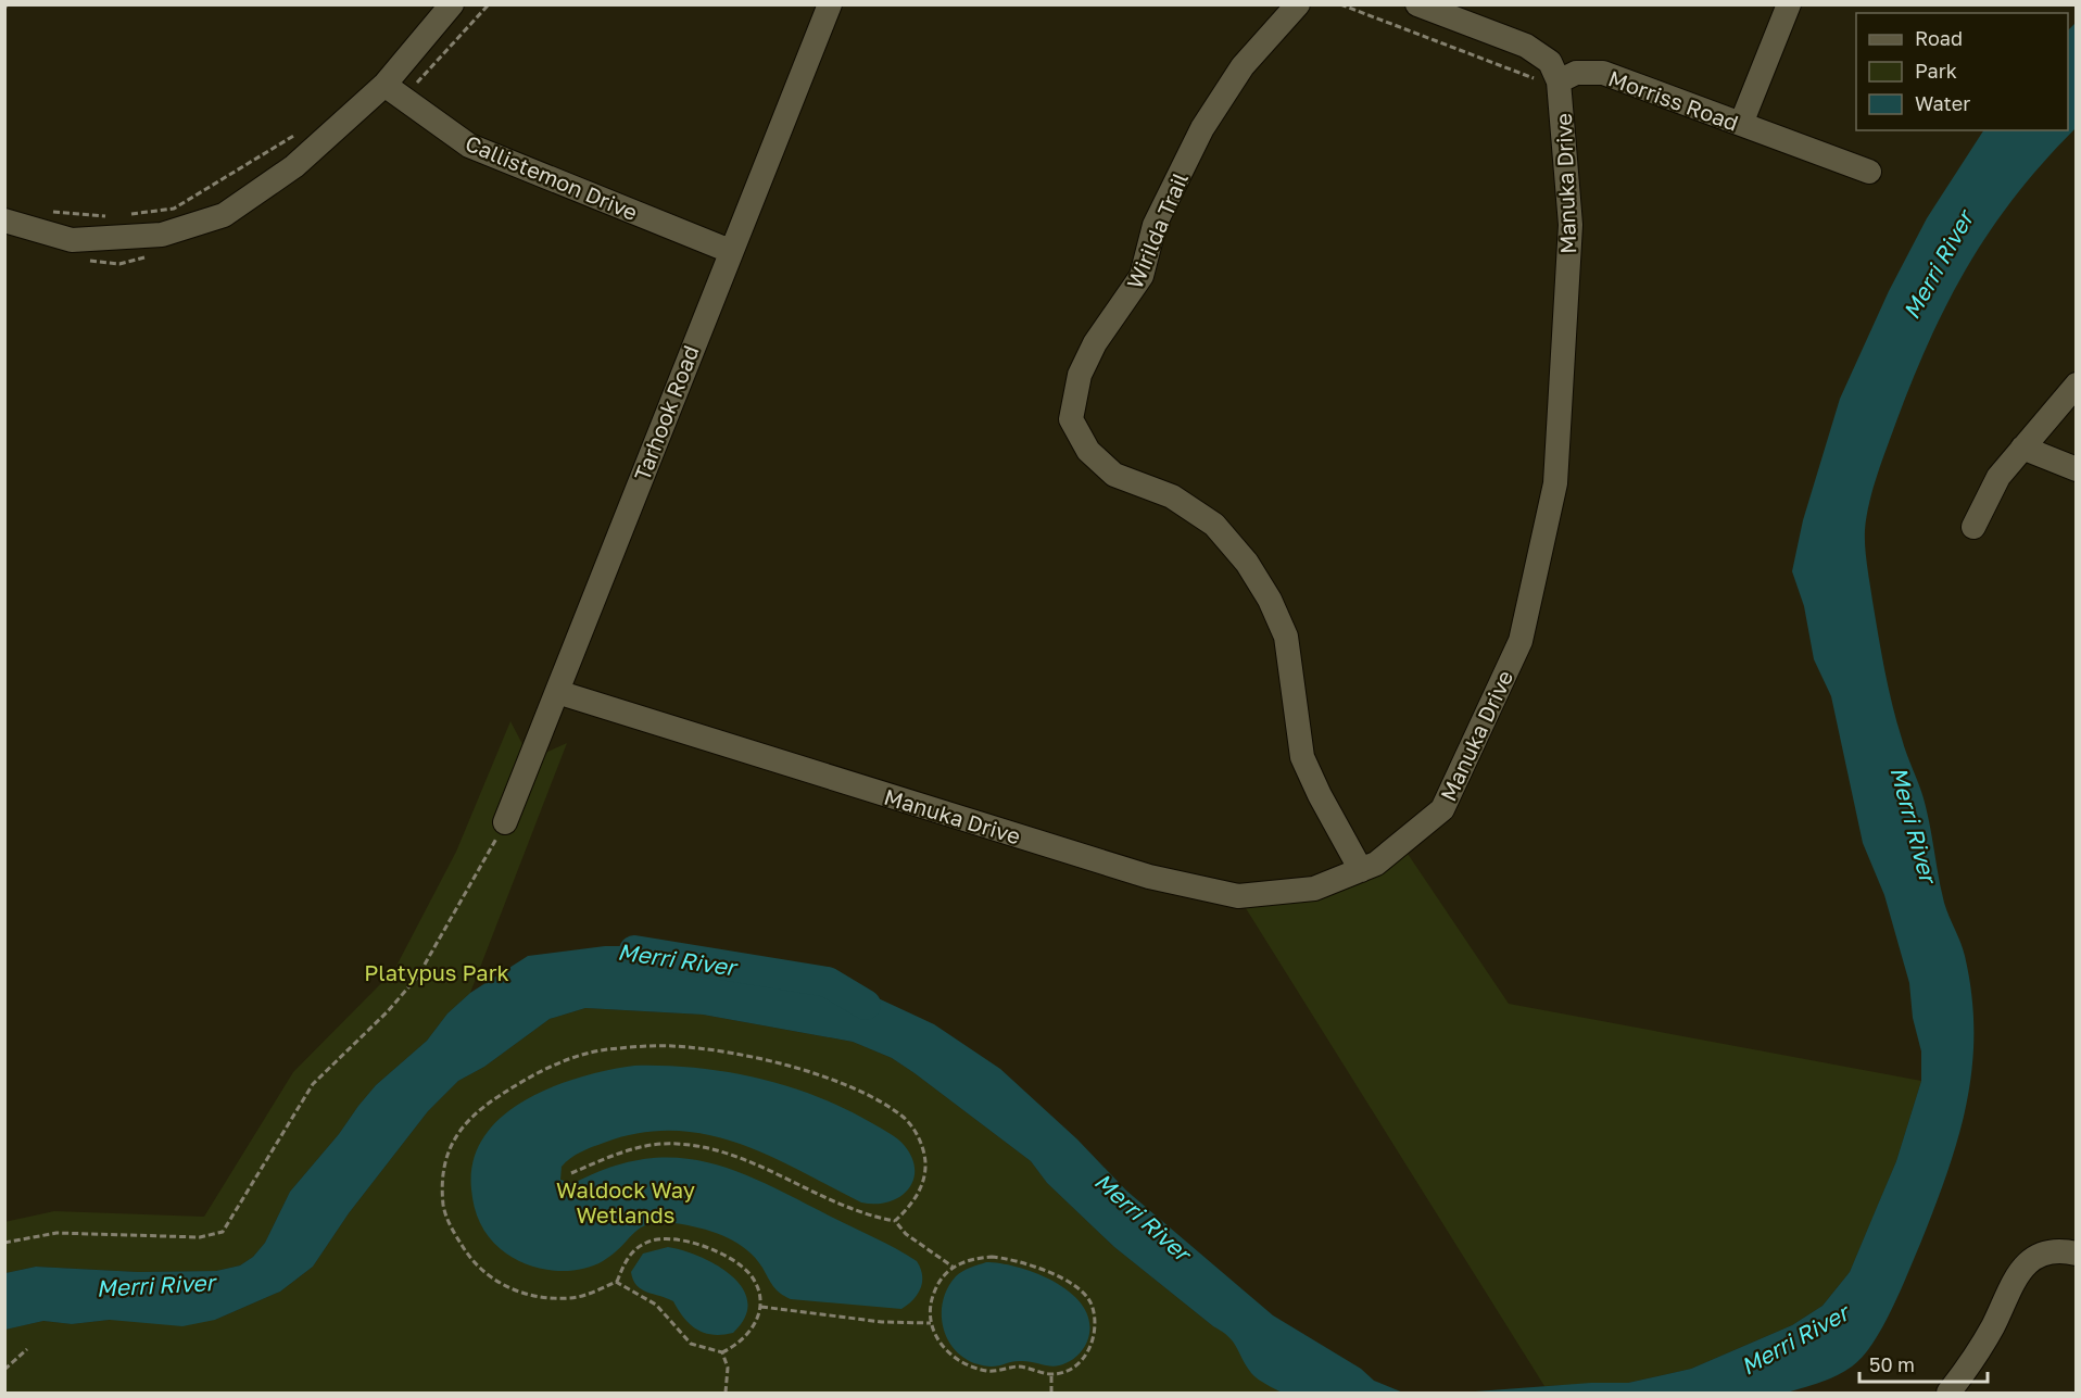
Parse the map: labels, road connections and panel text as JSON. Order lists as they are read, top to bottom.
{
  "streets": {
    "street": [
      "Morriss Road",
      "Callistemon Drive",
      "Manuka Drive",
      "Wirilda Trail",
      "Tarhook Road"
    ]
  },
  "crossings": [
    ["Morriss Road", "Manuka Drive"],
    ["Callistemon Drive", "Tarhook Road"],
    ["Manuka Drive", "Wirilda Trail"],
    ["Manuka Drive", "Tarhook Road"]
  ],
  "water": ["Merri River"],
  "parks": ["Platypus Park", "Waldock Way Wetlands"],
  "legend": ["Road", "Park", "Water"],
  "scale_bar": "50 m"
}
